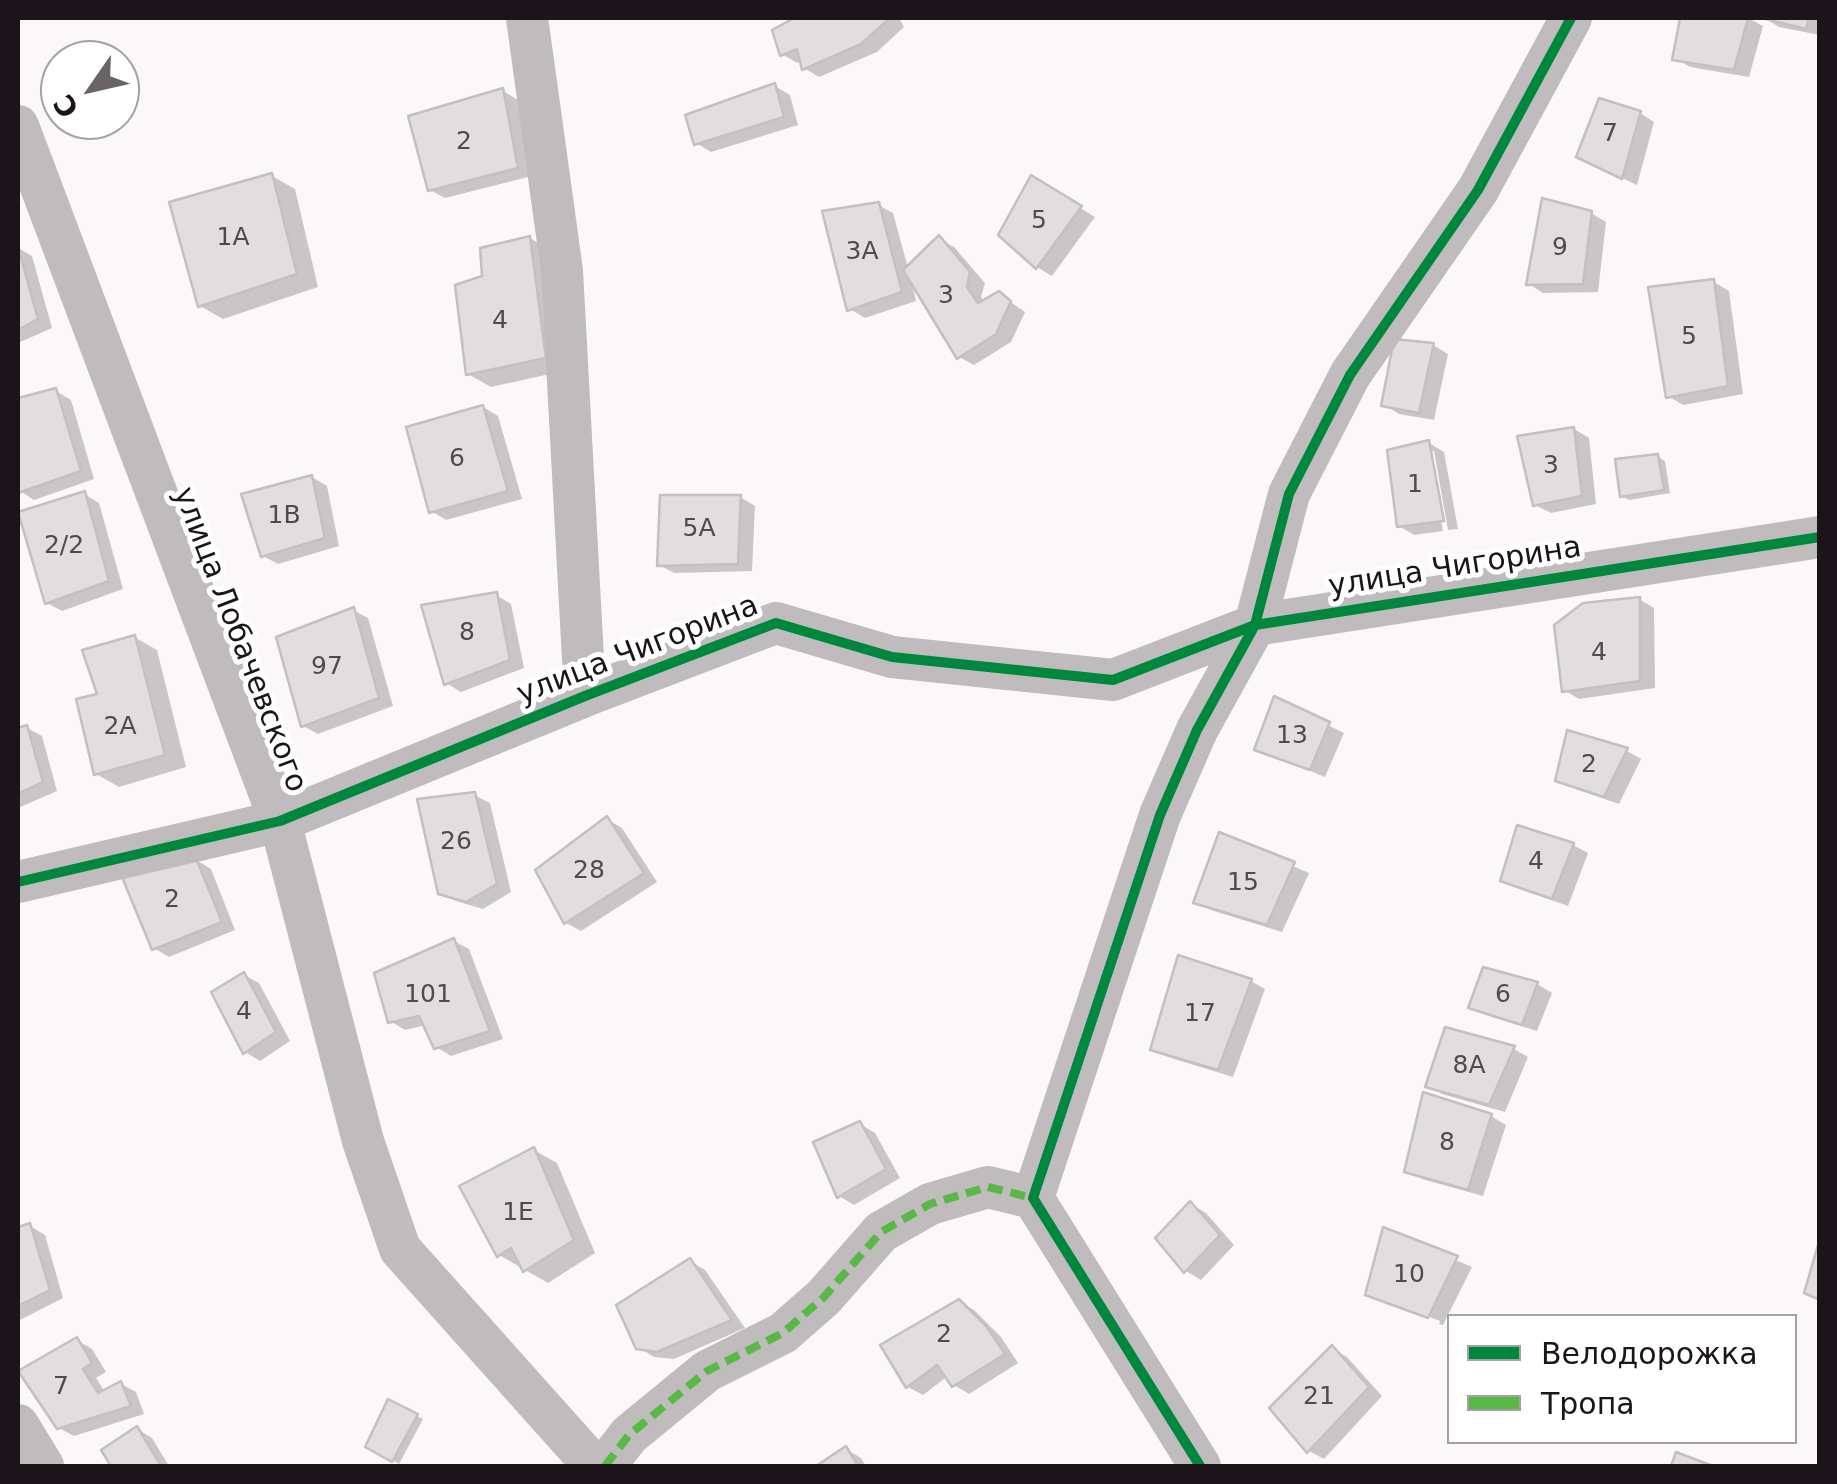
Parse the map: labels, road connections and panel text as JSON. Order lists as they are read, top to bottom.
{
  "streets": {
    "street": ["улица Чигорина", "улица Лобачевского"]
  },
  "crossings": [
    ["улица Чигорина", "улица Лобачевского"]
  ],
  "house_numbers": [
    "7",
    "2",
    "5",
    "1А",
    "9",
    "3А",
    "3",
    "4",
    "5",
    "6",
    "3",
    "1",
    "1В",
    "5А",
    "2/2",
    "8",
    "4",
    "97",
    "2А",
    "13",
    "2",
    "26",
    "4",
    "28",
    "15",
    "2",
    "101",
    "6",
    "4",
    "17",
    "8А",
    "8",
    "1Е",
    "10",
    "2",
    "7",
    "21"
  ],
  "legend": ["Велодорожка", "Тропа"],
  "north": "bottom left"
}
